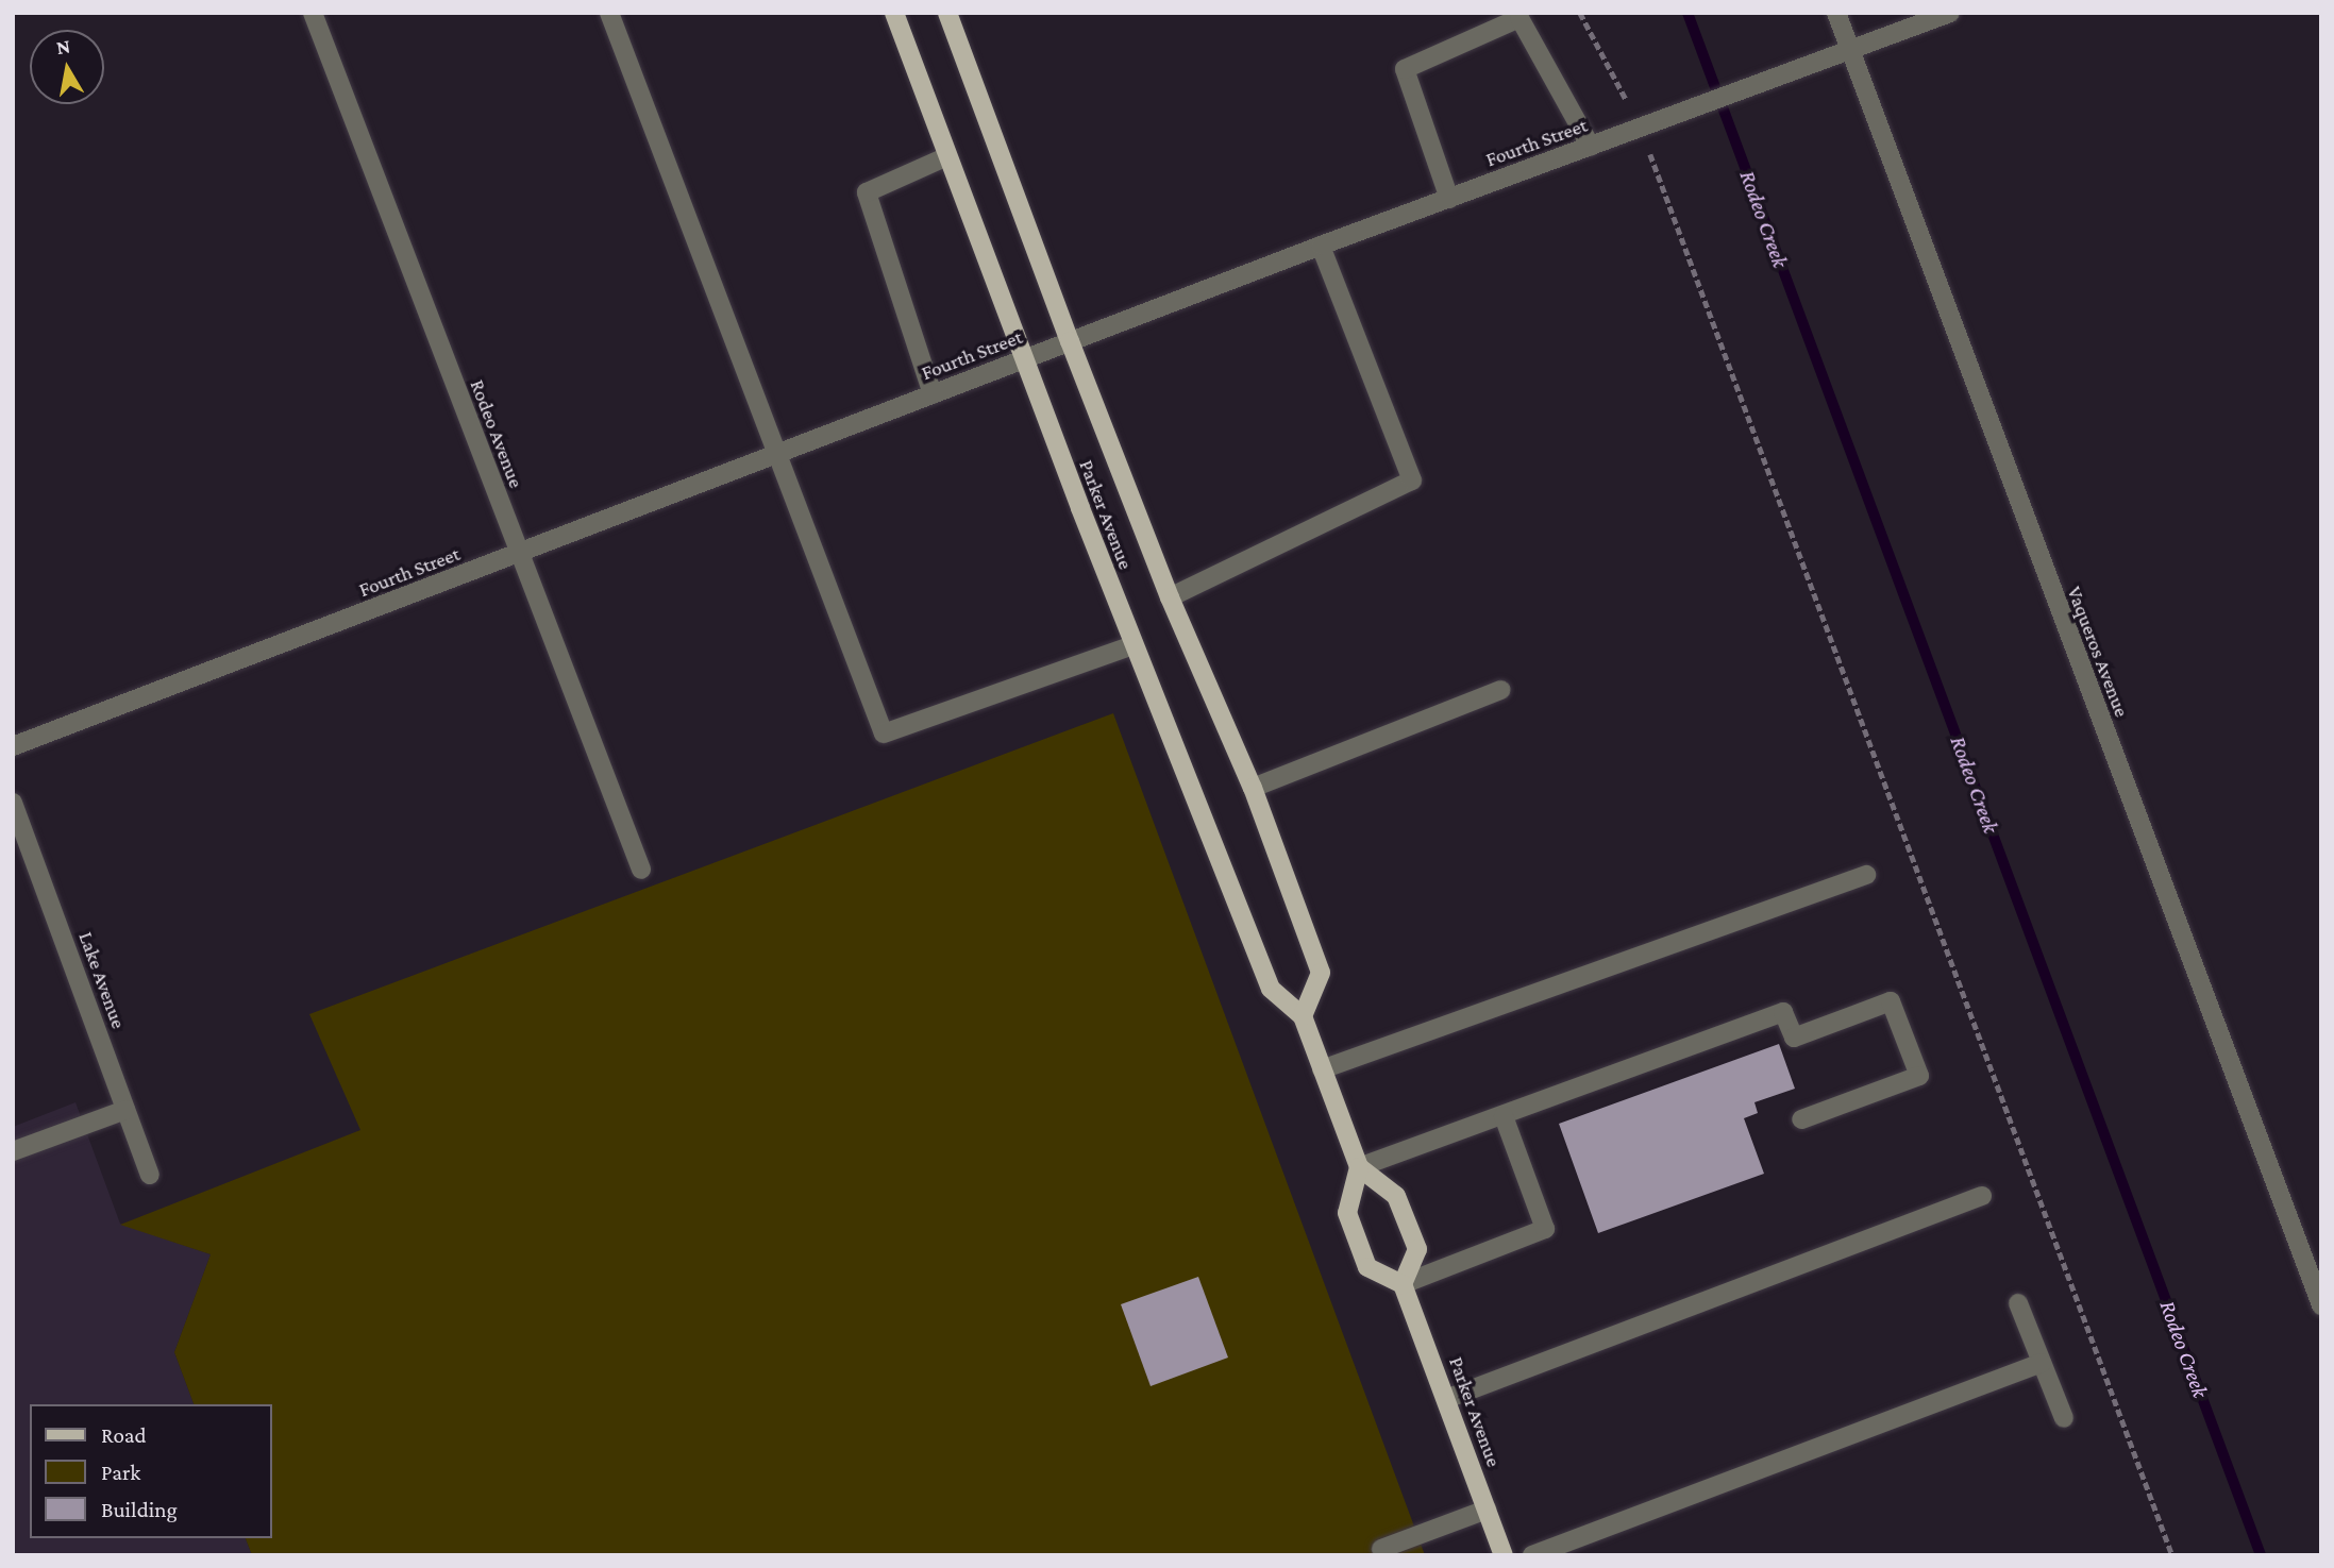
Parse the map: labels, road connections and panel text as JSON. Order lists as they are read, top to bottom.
{
  "streets": {
    "main road": ["Parker Avenue"],
    "street": [
      "Fourth Street",
      "Rodeo Avenue",
      "Vaqueros Avenue",
      "Lake Avenue"
    ]
  },
  "crossings": [
    ["Fourth Street", "Rodeo Avenue"],
    ["Fourth Street", "Parker Avenue"],
    ["Fourth Street", "Vaqueros Avenue"]
  ],
  "water": ["Rodeo Creek"],
  "legend": ["Road", "Park", "Building"],
  "north": "top"
}
